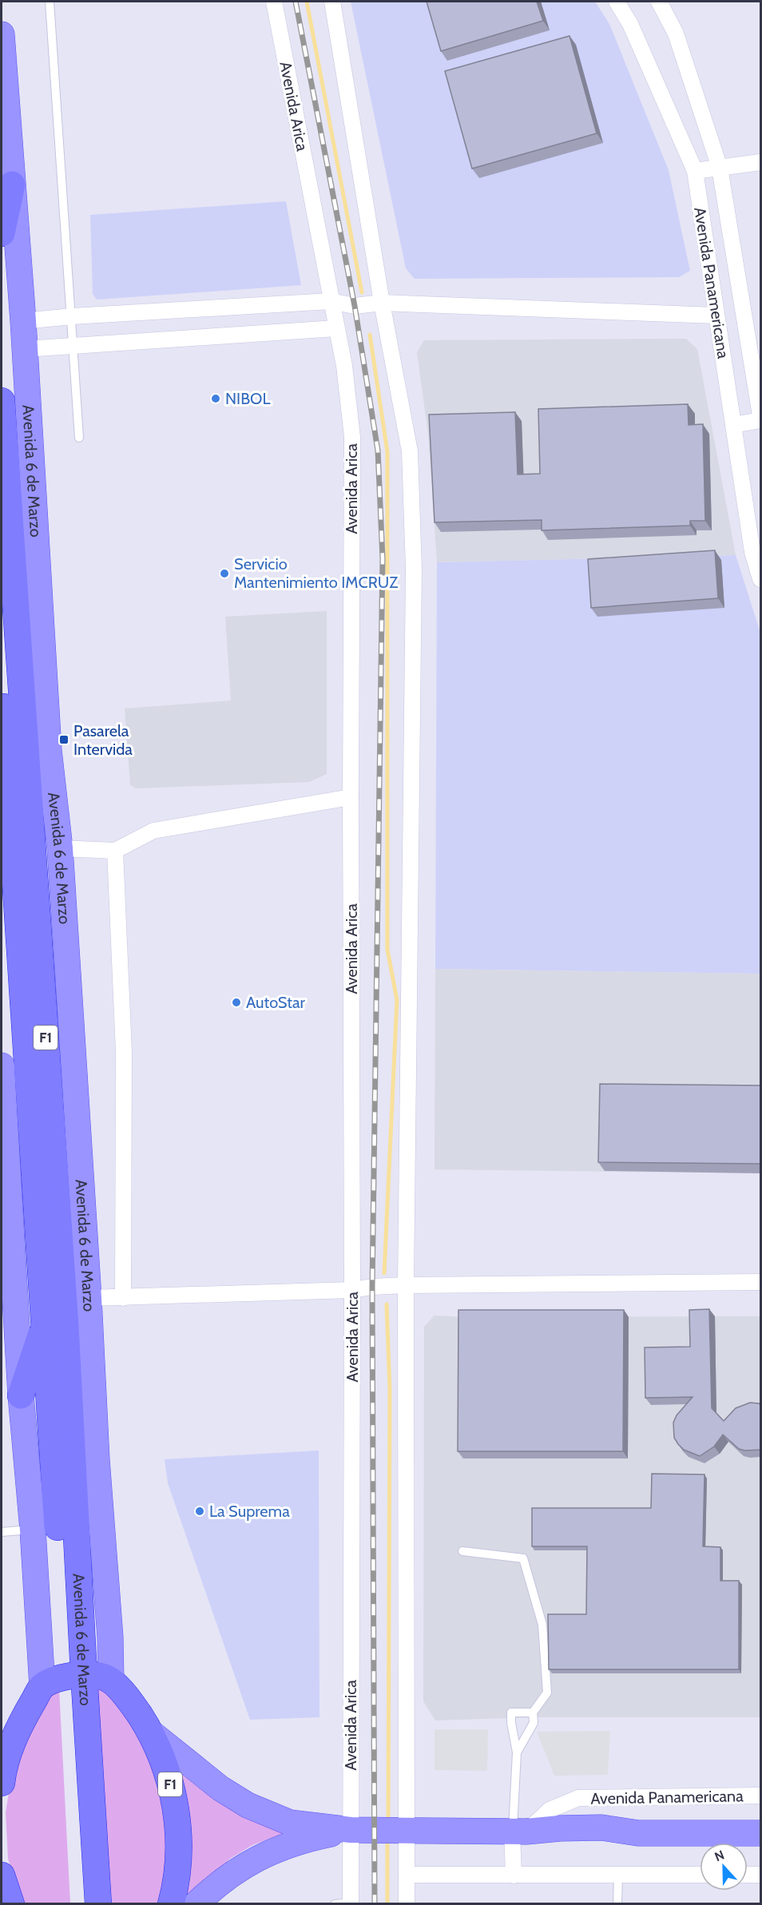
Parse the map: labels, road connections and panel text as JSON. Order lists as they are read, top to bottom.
{
  "streets": {
    "highway": ["Avenida 6 de Marzo", "F1"],
    "street": ["Avenida Arica", "Avenida Panamericana"]
  },
  "crossings": [
    ["Avenida 6 de Marzo", "F1"]
  ],
  "places": {
    "other": [
      "NIBOL",
      "Servicio Mantenimiento IMCRUZ",
      "AutoStar",
      "La Suprema"
    ],
    "transit": ["Pasarela Intervida"]
  },
  "north": "top"
}
